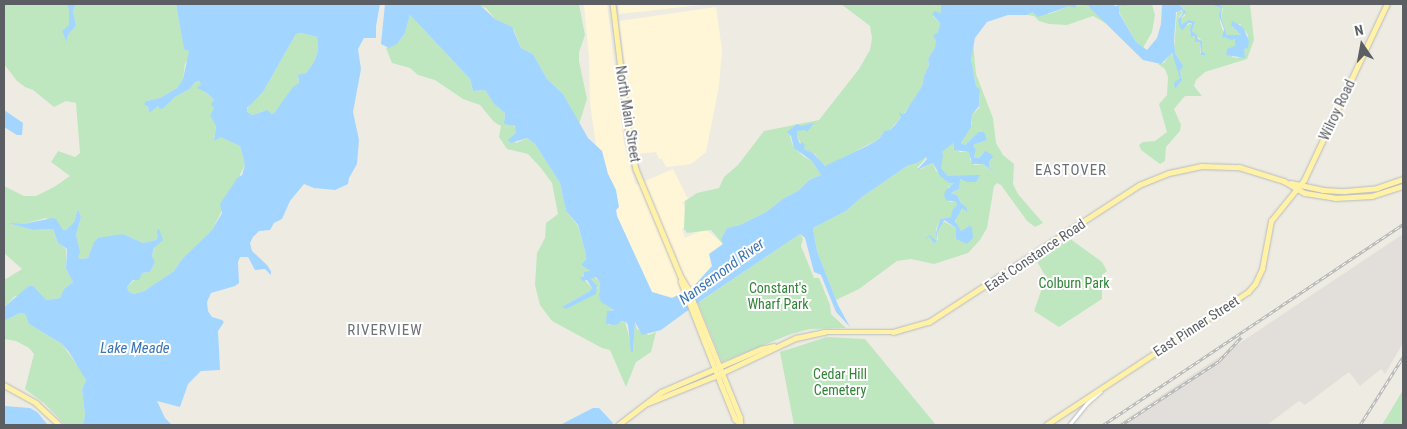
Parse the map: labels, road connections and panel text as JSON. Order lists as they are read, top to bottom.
{
  "streets": {
    "main road": [
      "Wilroy Road",
      "North Main Street",
      "East Constance Road",
      "East Pinner Street"
    ]
  },
  "crossings": [
    ["Wilroy Road", "East Constance Road"],
    ["Wilroy Road", "East Pinner Street"],
    ["North Main Street", "East Constance Road"],
    ["East Constance Road", "East Pinner Street"]
  ],
  "districts": ["EASTOVER", "RIVERVIEW"],
  "water": ["Nansemond River", "Lake Meade"],
  "parks": ["Colburn Park", "Constant's Wharf Park", "Cedar Hill Cemetery"],
  "north": "top"
}
